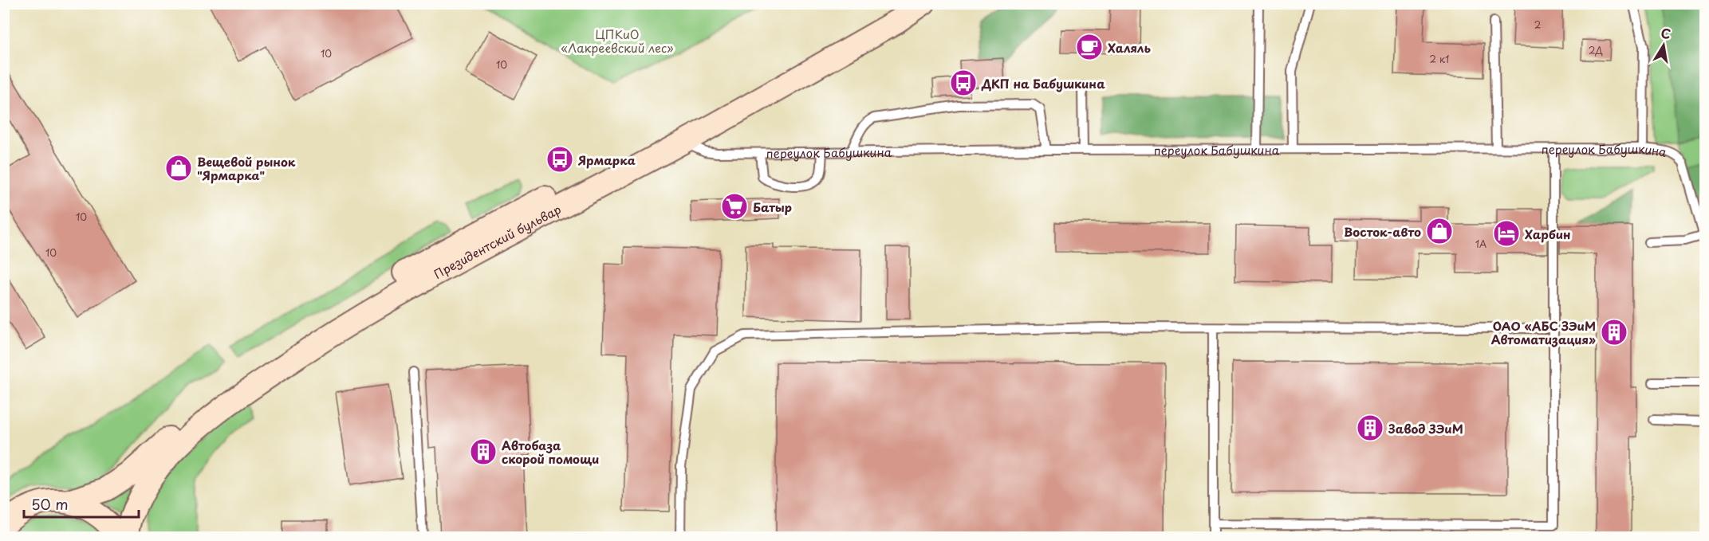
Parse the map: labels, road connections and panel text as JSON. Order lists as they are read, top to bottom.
{
  "streets": {
    "main road": ["Президентский бульвар"],
    "lane": ["переулок Бабушкина"]
  },
  "crossings": [
    ["переулок Бабушкина", "Президентский бульвар"]
  ],
  "parks": ["ЦПКиО «Лакреевский лес»"],
  "places": {
    "cafe": ["Халяль"],
    "bus stop": ["ДКП на Бабушкина", "Ярмарка"],
    "shop": ["Вещевой рынок \"Ярмарка\"", "Восток-авто"],
    "supermarket": ["Батыр"],
    "hotel": ["Харбин"],
    "building": ["ОАО «АБС ЗЭиМ Автоматизация»", "Завод ЗЭиМ", "Автобаза скорой помощи"]
  },
  "house_numbers": [
    "2",
    "2Д",
    "10",
    "2 к1",
    "10",
    "10",
    "1А",
    "10"
  ],
  "scale_bar": "50 m",
  "north": "top"
}
